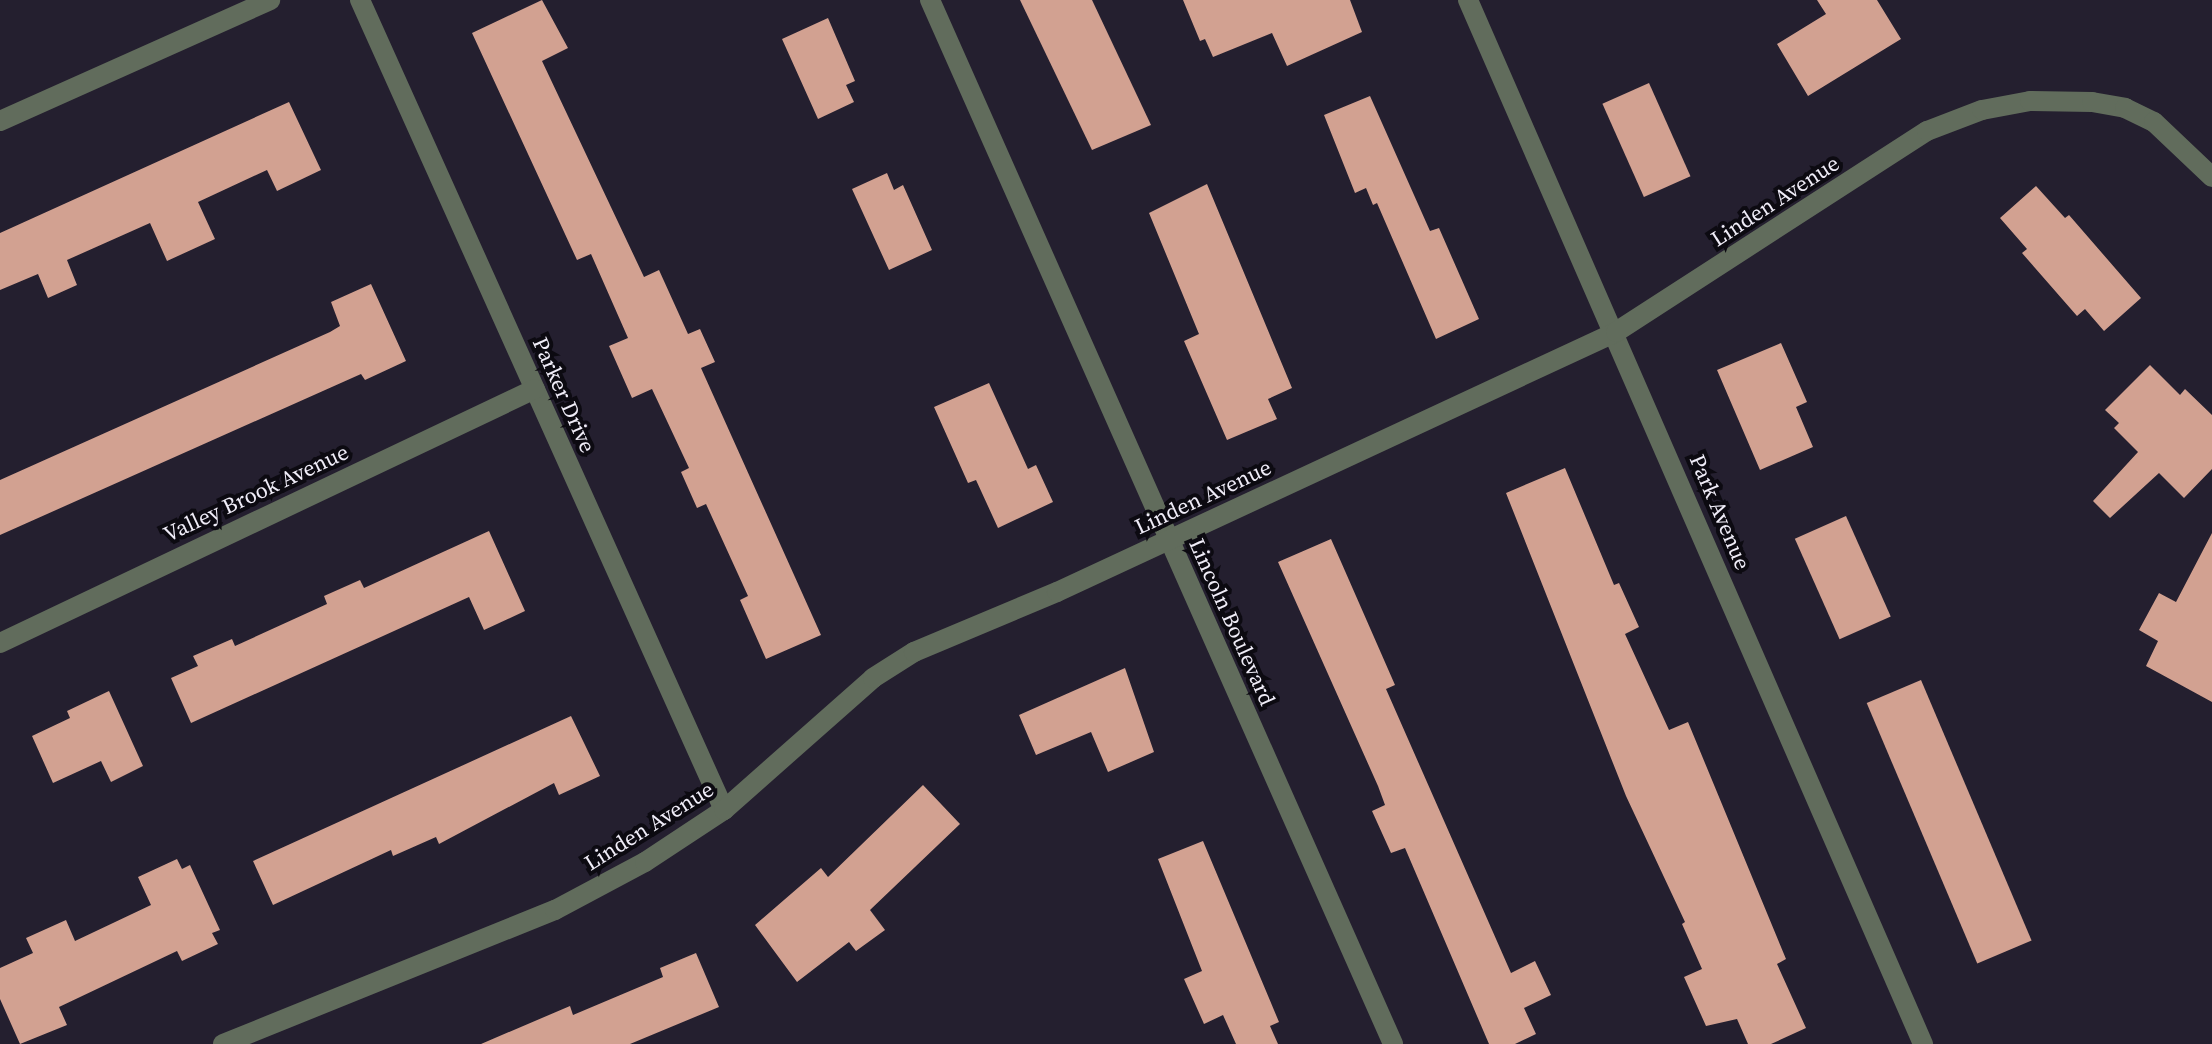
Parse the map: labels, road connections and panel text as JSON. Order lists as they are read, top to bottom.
{
  "streets": {
    "street": [
      "Linden Avenue",
      "Parker Drive",
      "Valley Brook Avenue",
      "Park Avenue",
      "Lincoln Boulevard"
    ]
  },
  "crossings": [
    ["Linden Avenue", "Parker Drive"],
    ["Linden Avenue", "Park Avenue"],
    ["Linden Avenue", "Lincoln Boulevard"],
    ["Parker Drive", "Valley Brook Avenue"]
  ]
}
